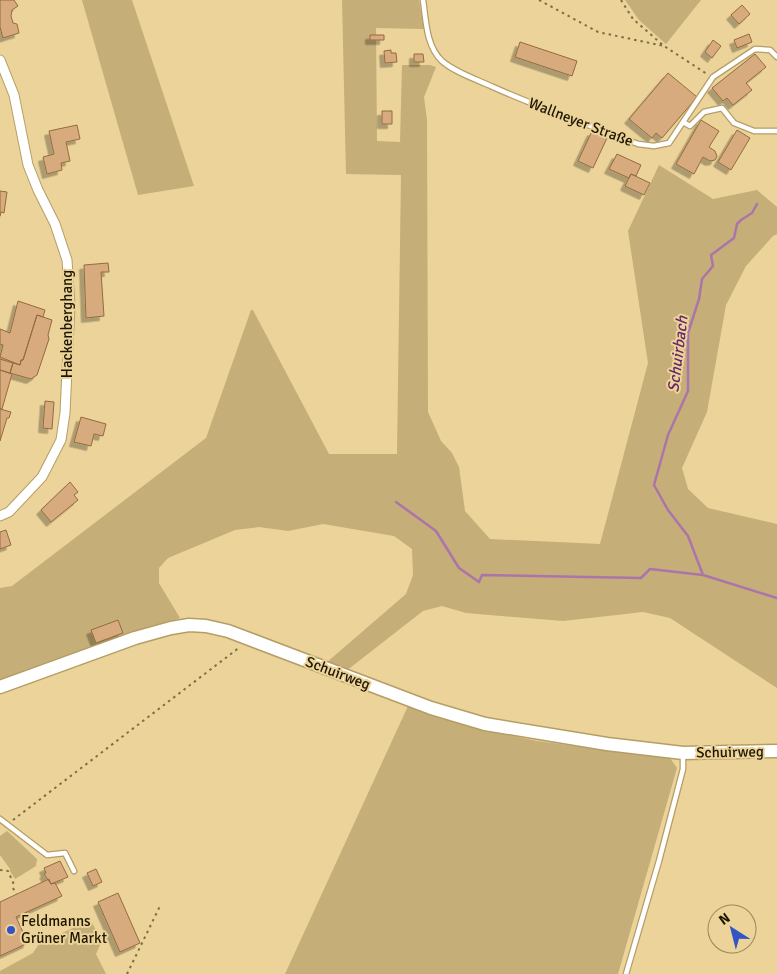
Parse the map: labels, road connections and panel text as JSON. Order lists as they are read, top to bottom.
{
  "streets": {
    "main road": ["Schuirweg"],
    "street": ["Hackenberghang"],
    "lane": ["Wallneyer Straße"]
  },
  "water": ["Schuirbach"],
  "places": ["Feldmanns Grüner Markt"],
  "north": "top left"
}
